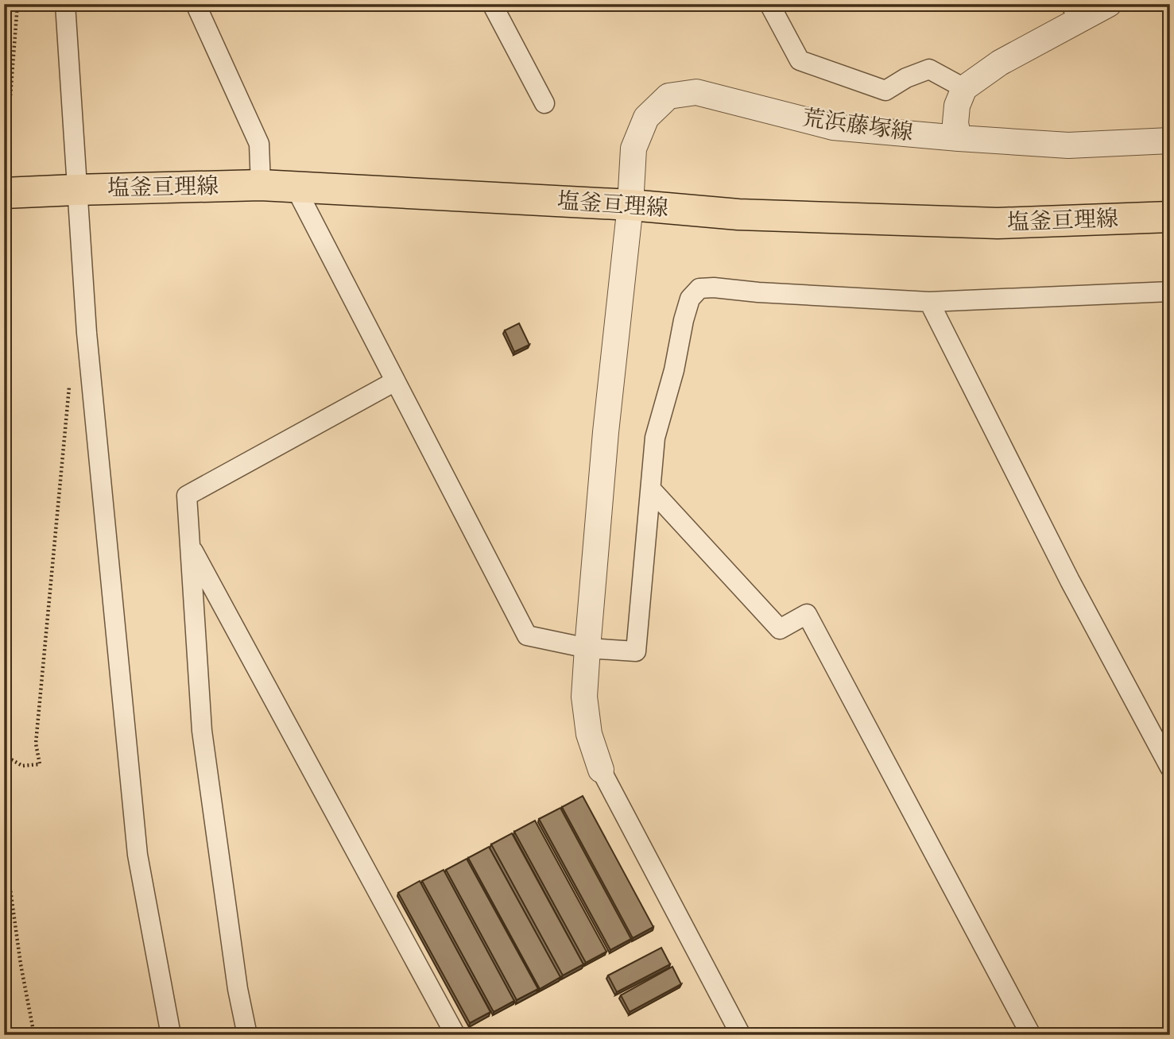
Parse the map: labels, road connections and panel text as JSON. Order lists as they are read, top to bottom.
{
  "streets": {
    "main road": ["塩釜亘理線"],
    "street": ["荒浜藤塚線"]
  },
  "crossings": [
    ["荒浜藤塚線", "塩釜亘理線"]
  ]
}
